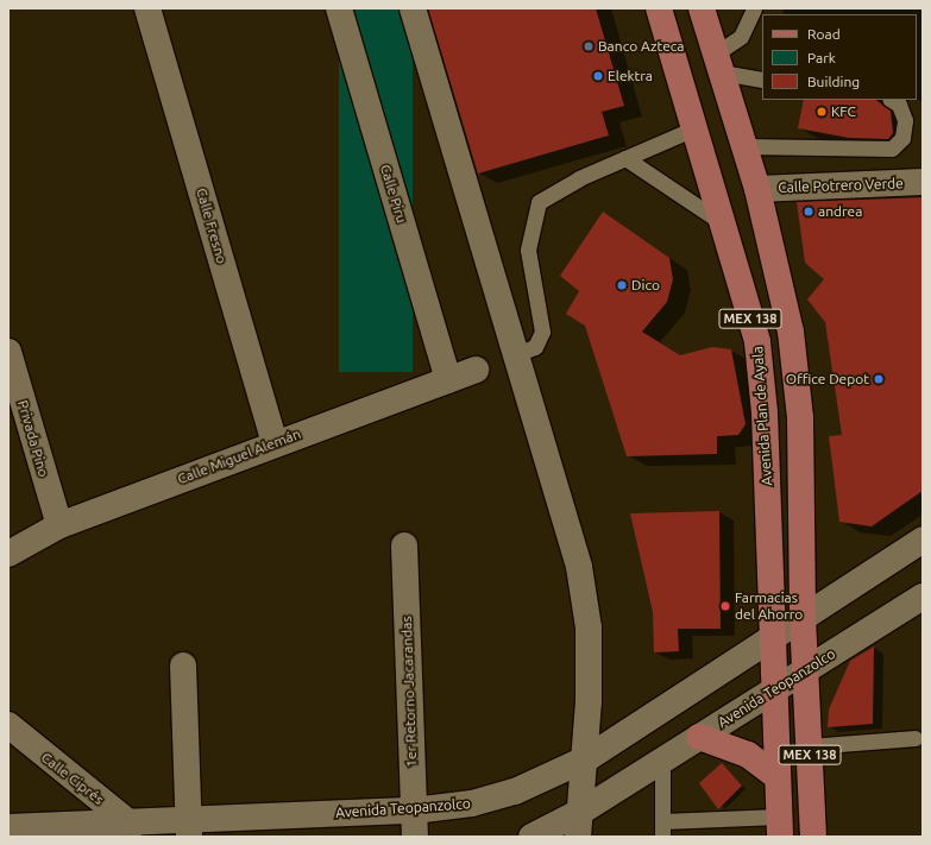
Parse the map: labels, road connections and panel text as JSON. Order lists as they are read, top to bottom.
{
  "streets": {
    "main road": ["MEX 138", "Avenida Plan de Ayala"],
    "street": [
      "Calle Potrero Verde",
      "Calle Piru",
      "Calle Fresno",
      "Privada Pino",
      "Calle Miguel Alemán",
      "Avenida Teopanzolco",
      "1er Retorno Jacarandas",
      "Calle Ciprés"
    ]
  },
  "crossings": [
    ["Calle Potrero Verde", "MEX 138"],
    ["Calle Piru", "Calle Miguel Alemán"],
    ["Calle Fresno", "Calle Miguel Alemán"],
    ["MEX 138", "Avenida Teopanzolco"],
    ["Avenida Plan de Ayala", "Avenida Teopanzolco"],
    ["Privada Pino", "Calle Miguel Alemán"],
    ["Avenida Teopanzolco", "1er Retorno Jacarandas"],
    ["Avenida Teopanzolco", "Calle Ciprés"]
  ],
  "places": [
    "Banco Azteca",
    "Elektra",
    "KFC",
    "andrea",
    "Dico",
    "Office Depot",
    "Farmacias del Ahorro"
  ],
  "legend": ["Road", "Park", "Building"]
}
